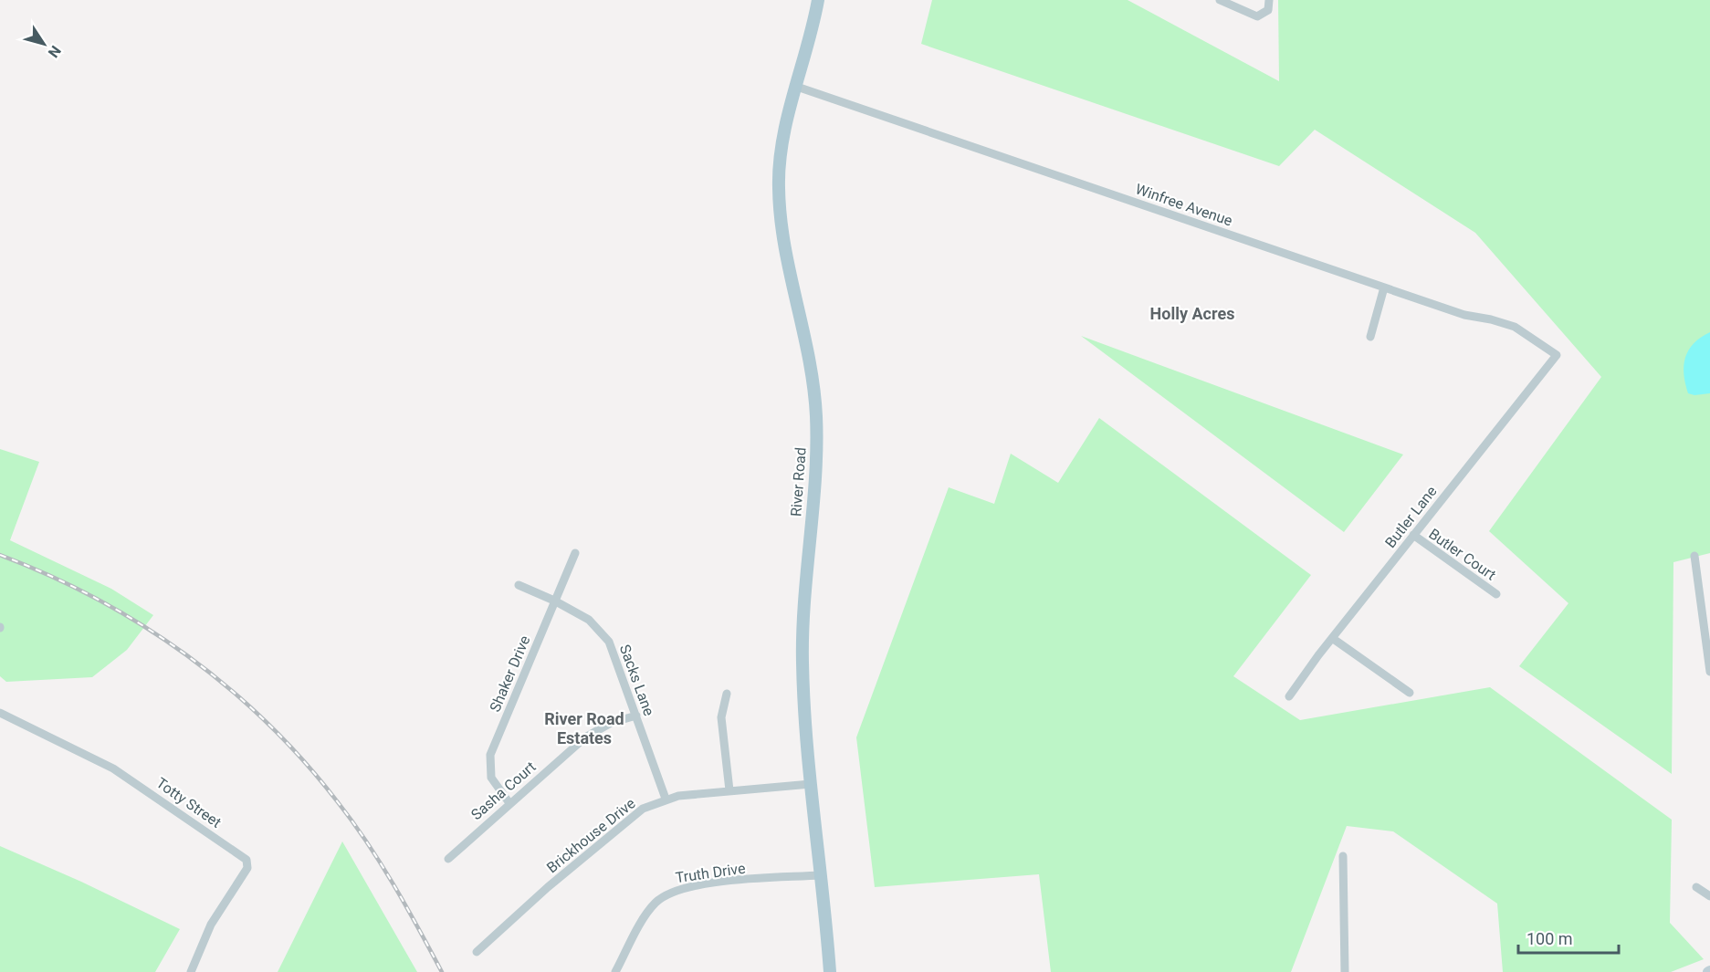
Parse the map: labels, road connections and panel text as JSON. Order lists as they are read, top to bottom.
{
  "streets": {
    "main road": ["River Road"],
    "street": [
      "Winfree Avenue",
      "Butler Lane",
      "Butler Court",
      "Shaker Drive",
      "Sacks Lane",
      "Sasha Court",
      "Totty Street",
      "Brickhouse Drive",
      "Truth Drive"
    ]
  },
  "crossings": [
    ["Winfree Avenue", "River Road"],
    ["Winfree Avenue", "Butler Lane"],
    ["River Road", "Brickhouse Drive"],
    ["River Road", "Truth Drive"],
    ["Butler Lane", "Butler Court"],
    ["Shaker Drive", "Sacks Lane"],
    ["Shaker Drive", "Sasha Court"],
    ["Sacks Lane", "Sasha Court"],
    ["Sacks Lane", "Brickhouse Drive"]
  ],
  "districts": ["Holly Acres", "River Road Estates"],
  "scale_bar": "100 m",
  "north": "bottom right"
}
